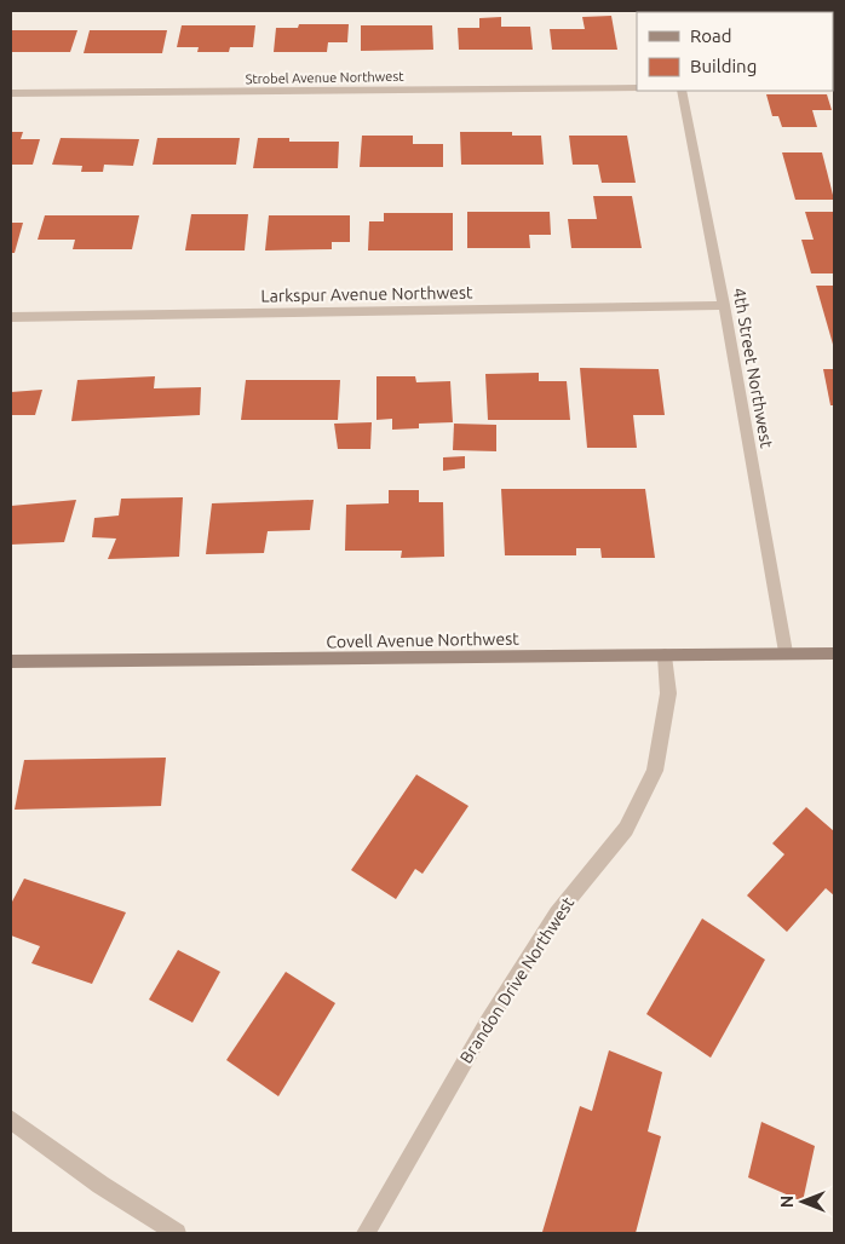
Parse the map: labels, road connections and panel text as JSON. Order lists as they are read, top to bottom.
{
  "streets": {
    "street": [
      "Strobel Avenue Northwest",
      "Larkspur Avenue Northwest",
      "4th Street Northwest",
      "Covell Avenue Northwest",
      "Brandon Drive Northwest"
    ]
  },
  "crossings": [
    ["Larkspur Avenue Northwest", "4th Street Northwest"],
    ["4th Street Northwest", "Covell Avenue Northwest"],
    ["Covell Avenue Northwest", "Brandon Drive Northwest"]
  ],
  "legend": ["Road", "Building"],
  "north": "left"
}
